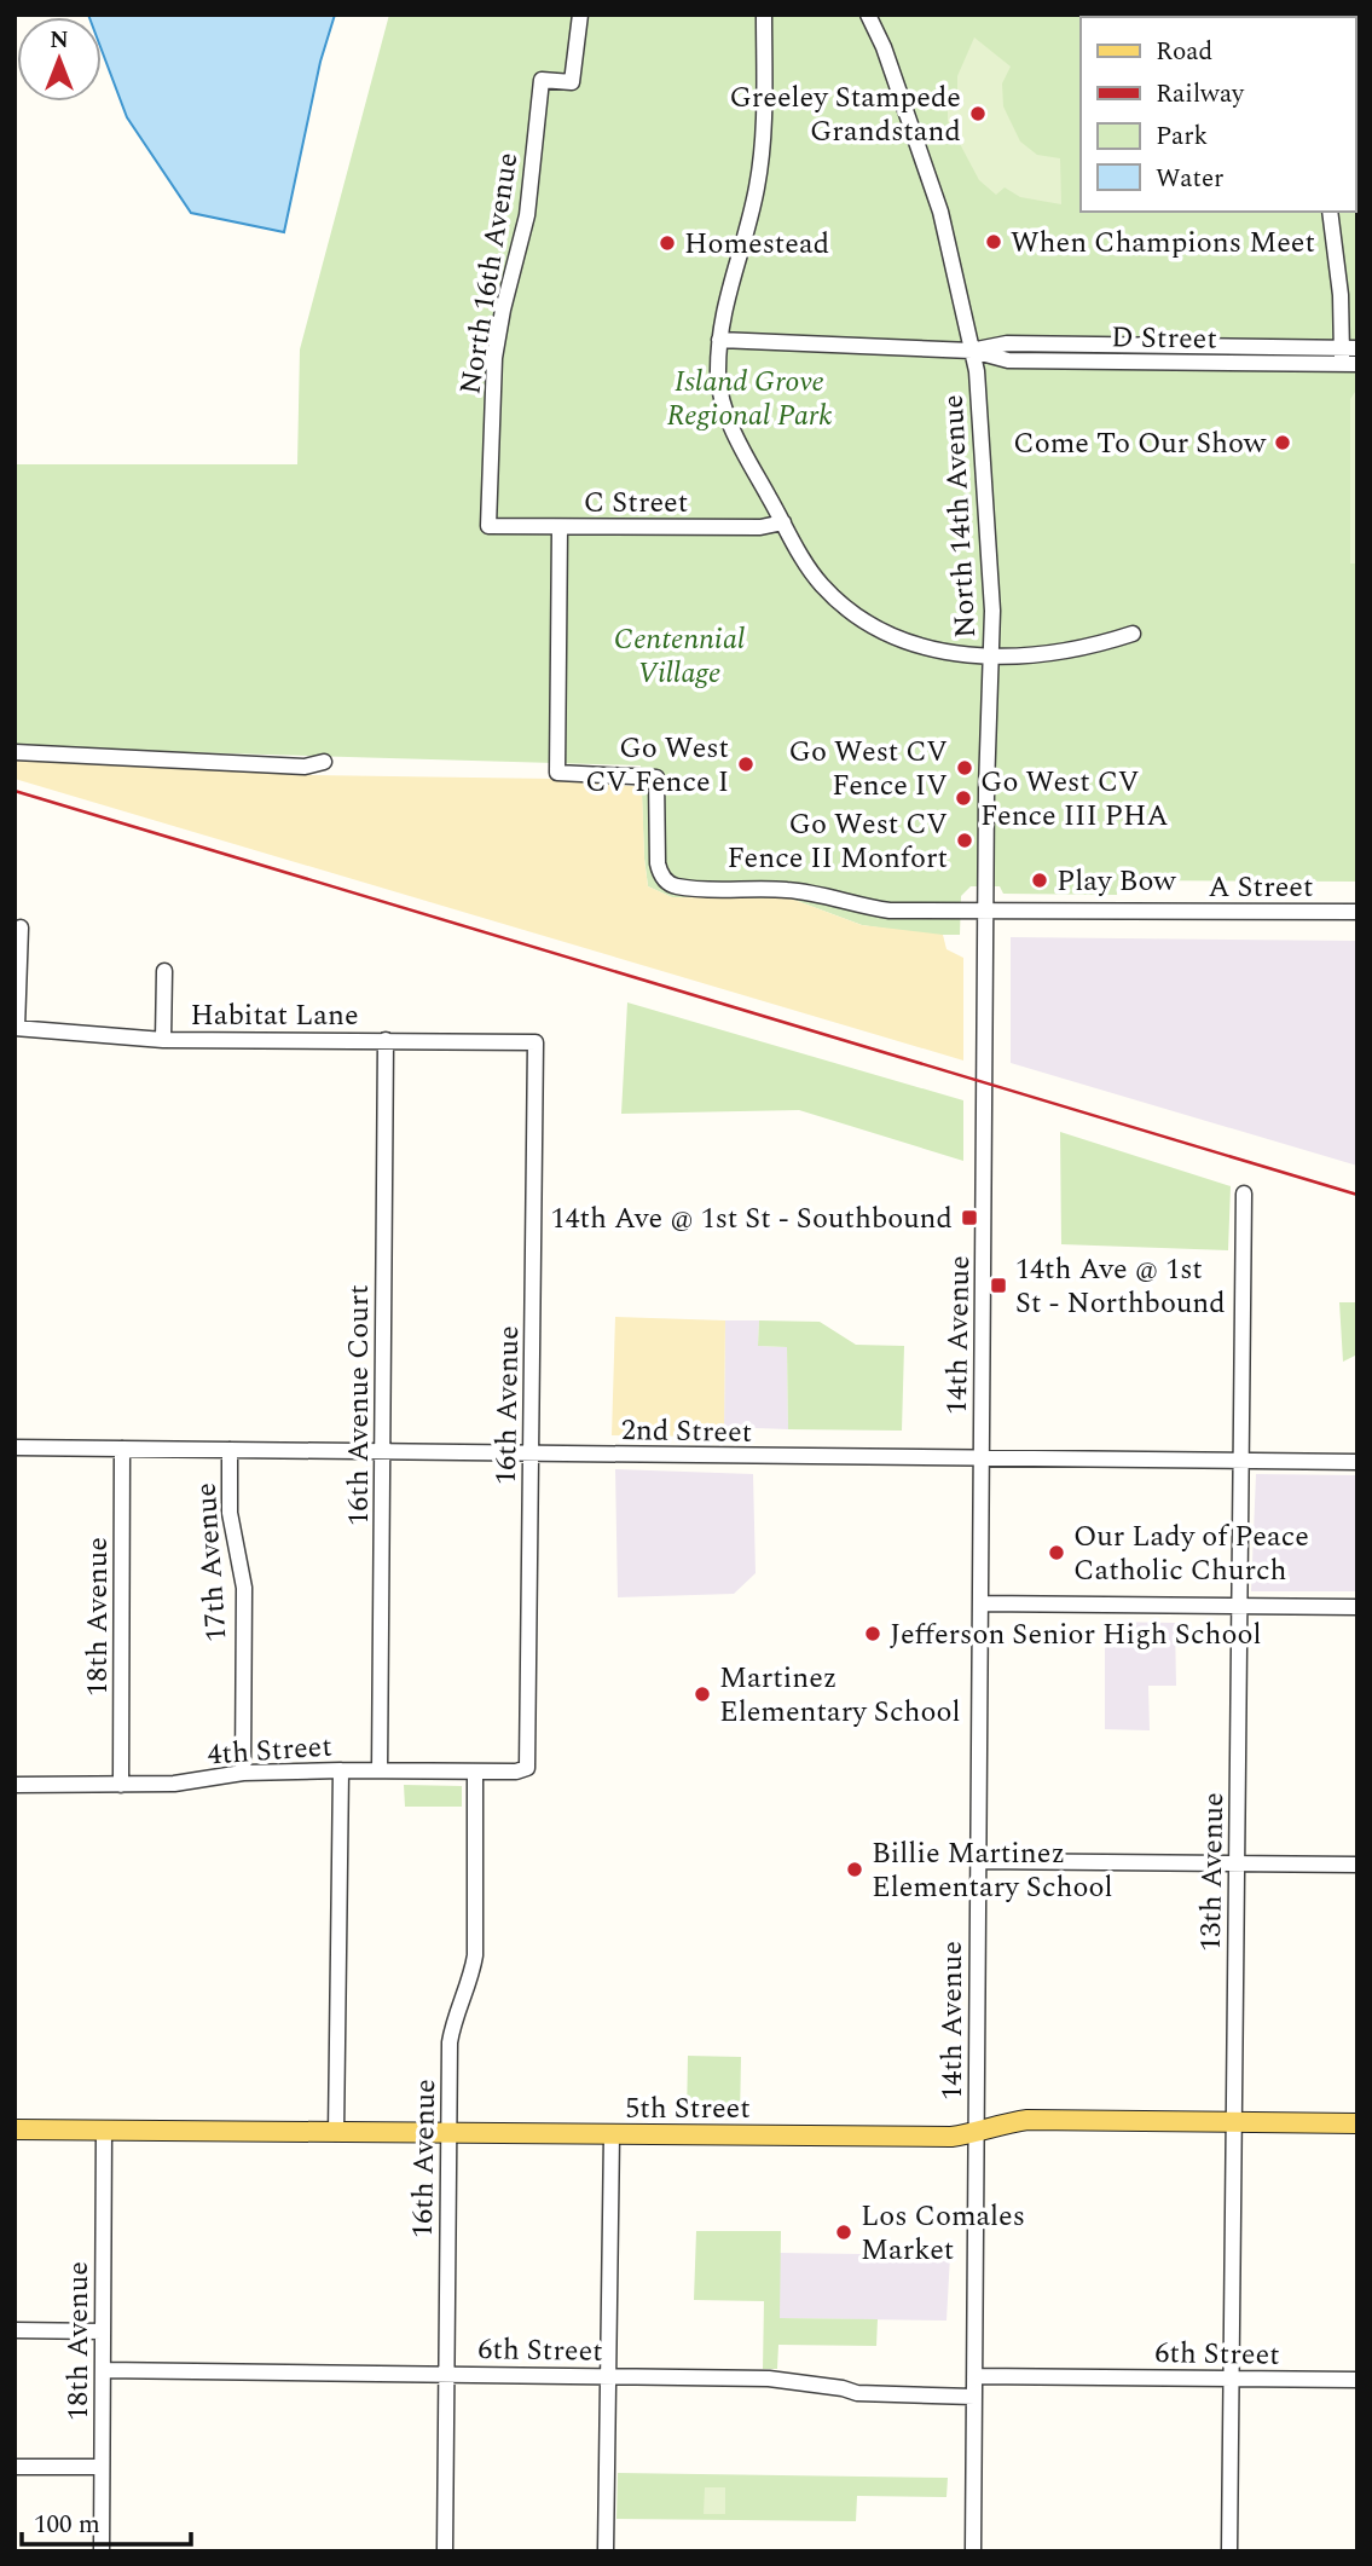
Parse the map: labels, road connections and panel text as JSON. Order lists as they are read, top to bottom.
{
  "streets": {
    "main road": ["5th Street"],
    "street": [
      "North 16th Avenue",
      "D Street",
      "C Street",
      "North 14th Avenue",
      "A Street",
      "Habitat Lane",
      "14th Avenue",
      "16th Avenue Court",
      "16th Avenue",
      "2nd Street",
      "17th Avenue",
      "18th Avenue",
      "4th Street",
      "13th Avenue",
      "6th Street"
    ]
  },
  "crossings": [
    ["North 16th Avenue", "C Street"],
    ["D Street", "North 14th Avenue"],
    ["C Street", "A Street"],
    ["North 14th Avenue", "A Street"],
    ["North 14th Avenue", "14th Avenue"],
    ["Habitat Lane", "16th Avenue Court"],
    ["Habitat Lane", "16th Avenue"],
    ["14th Avenue", "2nd Street"],
    ["14th Avenue", "5th Street"],
    ["14th Avenue", "6th Street"],
    ["16th Avenue Court", "2nd Street"],
    ["16th Avenue Court", "4th Street"],
    ["16th Avenue", "2nd Street"],
    ["16th Avenue", "4th Street"],
    ["16th Avenue", "5th Street"],
    ["16th Avenue", "6th Street"],
    ["2nd Street", "17th Avenue"],
    ["2nd Street", "18th Avenue"],
    ["2nd Street", "13th Avenue"],
    ["17th Avenue", "4th Street"],
    ["18th Avenue", "4th Street"],
    ["18th Avenue", "5th Street"],
    ["18th Avenue", "6th Street"],
    ["13th Avenue", "5th Street"],
    ["13th Avenue", "6th Street"]
  ],
  "parks": ["Island Grove Regional Park", "Centennial Village"],
  "places": {
    "other": [
      "Greeley Stampede Grandstand",
      "When Champions Meet",
      "Homestead",
      "Come To Our Show",
      "Go West CV Fence I",
      "Go West CV Fence IV",
      "Go West CV Fence III PHA",
      "Go West CV Fence II Monfort",
      "Play Bow",
      "Our Lady of Peace Catholic Church",
      "Jefferson Senior High School",
      "Martinez Elementary School",
      "Billie Martinez Elementary School",
      "Los Comales Market"
    ],
    "transit": ["14th Ave @ 1st St - Southbound", "14th Ave @ 1st St - Northbound"]
  },
  "legend": [
    "Road",
    "Railway",
    "Park",
    "Water"
  ],
  "scale_bar": "100 m",
  "north": "top"
}
